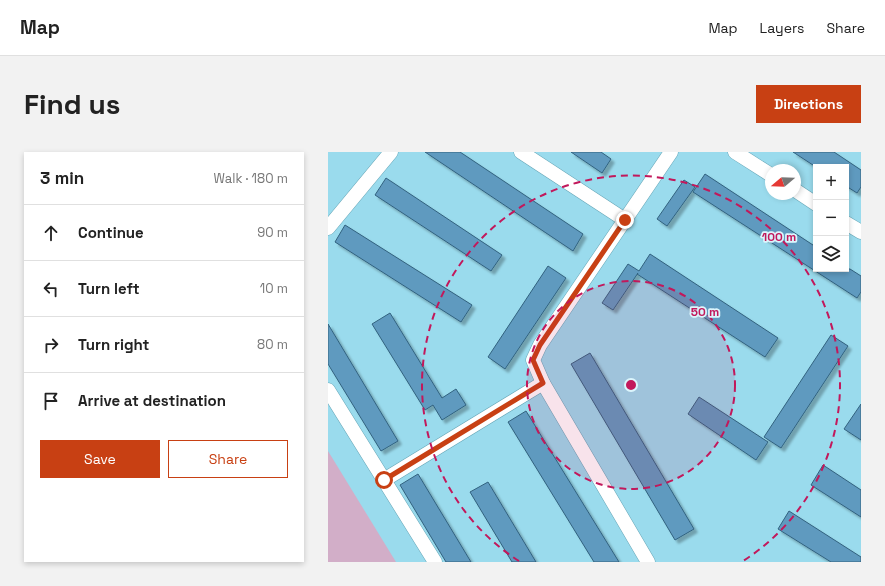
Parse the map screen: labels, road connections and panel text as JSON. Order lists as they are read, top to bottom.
{
  "north": "left",
  "page": {
    "header": "Map",
    "nav": ["Map", "Layers", "Share"],
    "buttons": [
      "Directions",
      ["Save", "Share"]
    ],
    "title": "Find us",
    "heading": ["3 min", "Walk · 180 m"],
    "map_buttons": ["+", "−"],
    "list": [
      ["Continue", "90 m"],
      ["Turn left", "10 m"],
      ["Turn right", "80 m"],
      "Arrive at destination"
    ]
  },
  "rings": ["100 m", "50 m"]
}
